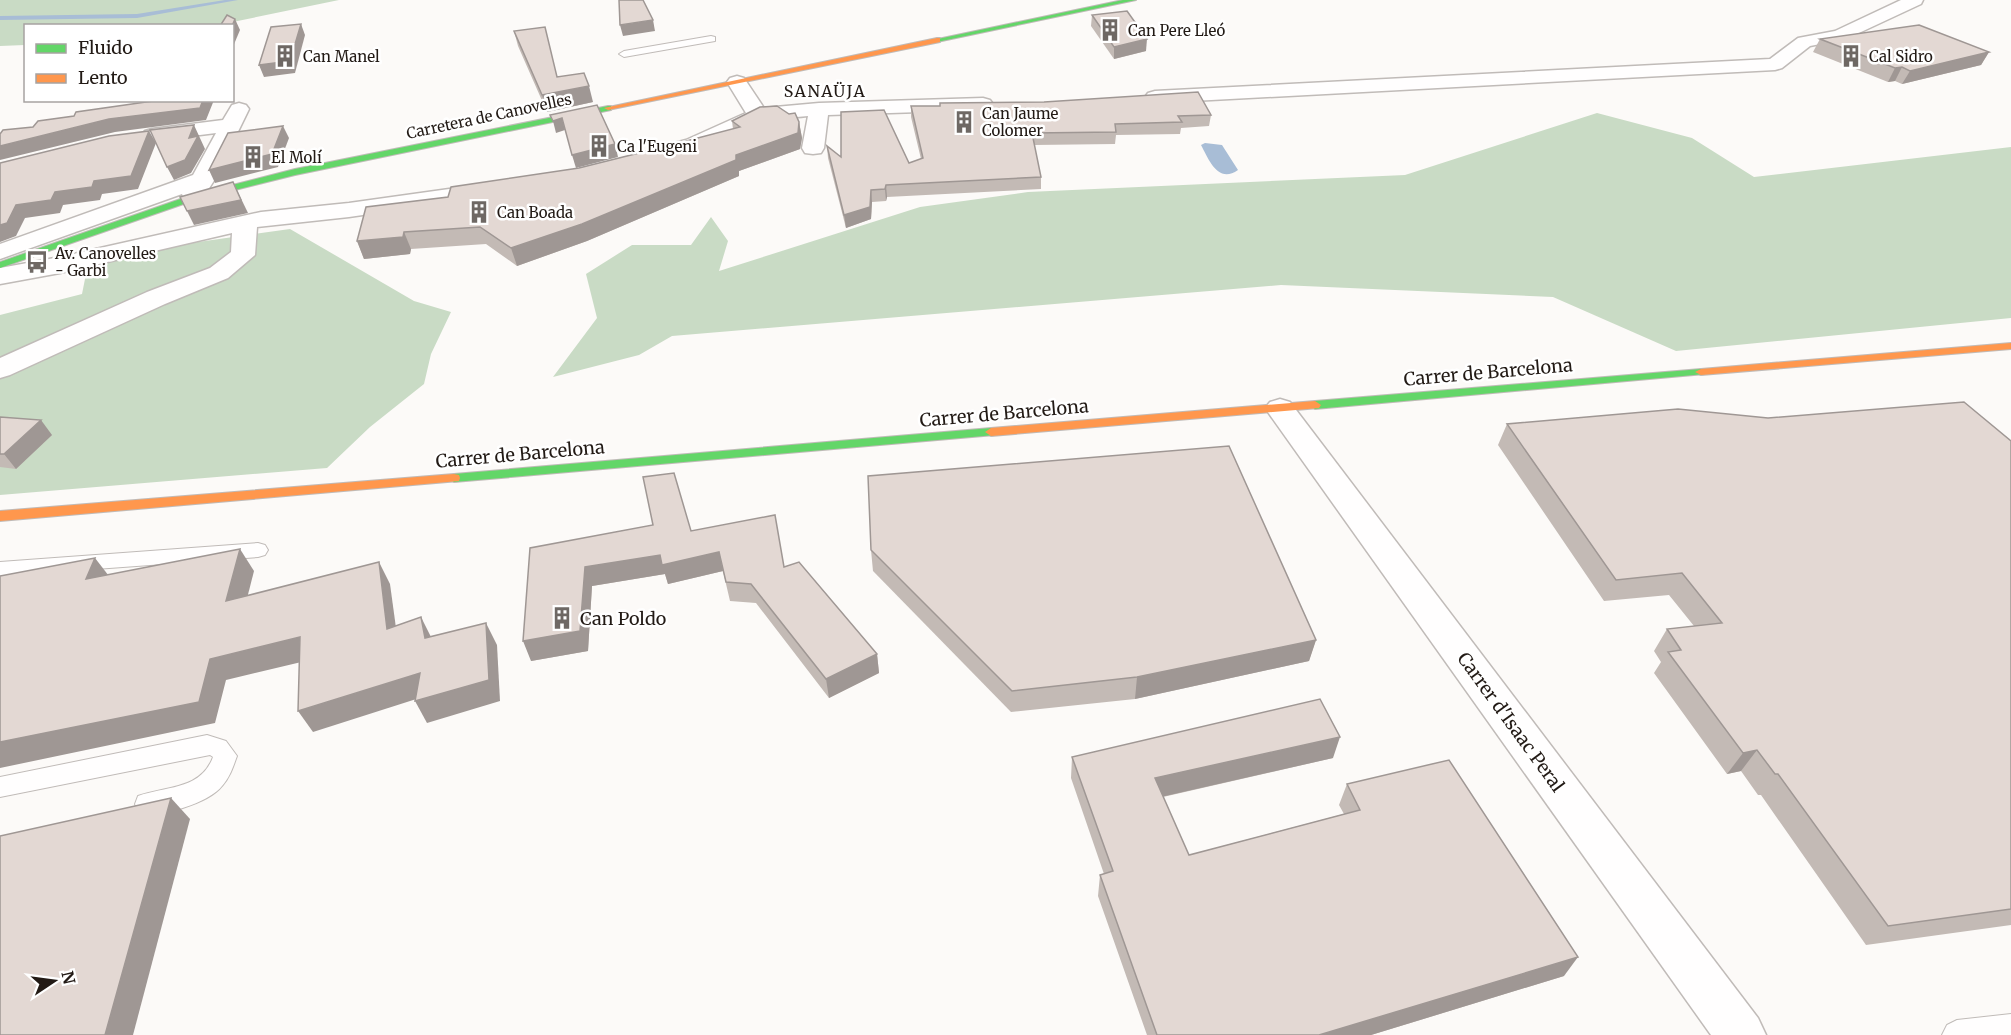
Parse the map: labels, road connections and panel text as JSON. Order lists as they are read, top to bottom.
{
  "streets": {
    "street": ["Carretera de Canovelles", "Carrer de Barcelona", "Carrer d'Isaac Peral"]
  },
  "crossings": [
    ["Carrer de Barcelona", "Carrer d'Isaac Peral"]
  ],
  "districts": ["SANAÜJA"],
  "places": {
    "building": [
      "Can Pere Lleó",
      "Can Manel",
      "Cal Sidro",
      "Can Jaume Colomer",
      "Ca l'Eugeni",
      "El Molí",
      "Can Boada",
      "Can Poldo"
    ],
    "bus stop": ["Av. Canovelles - Garbi"]
  },
  "legend": ["Fluido", "Lento"],
  "north": "right"
}
